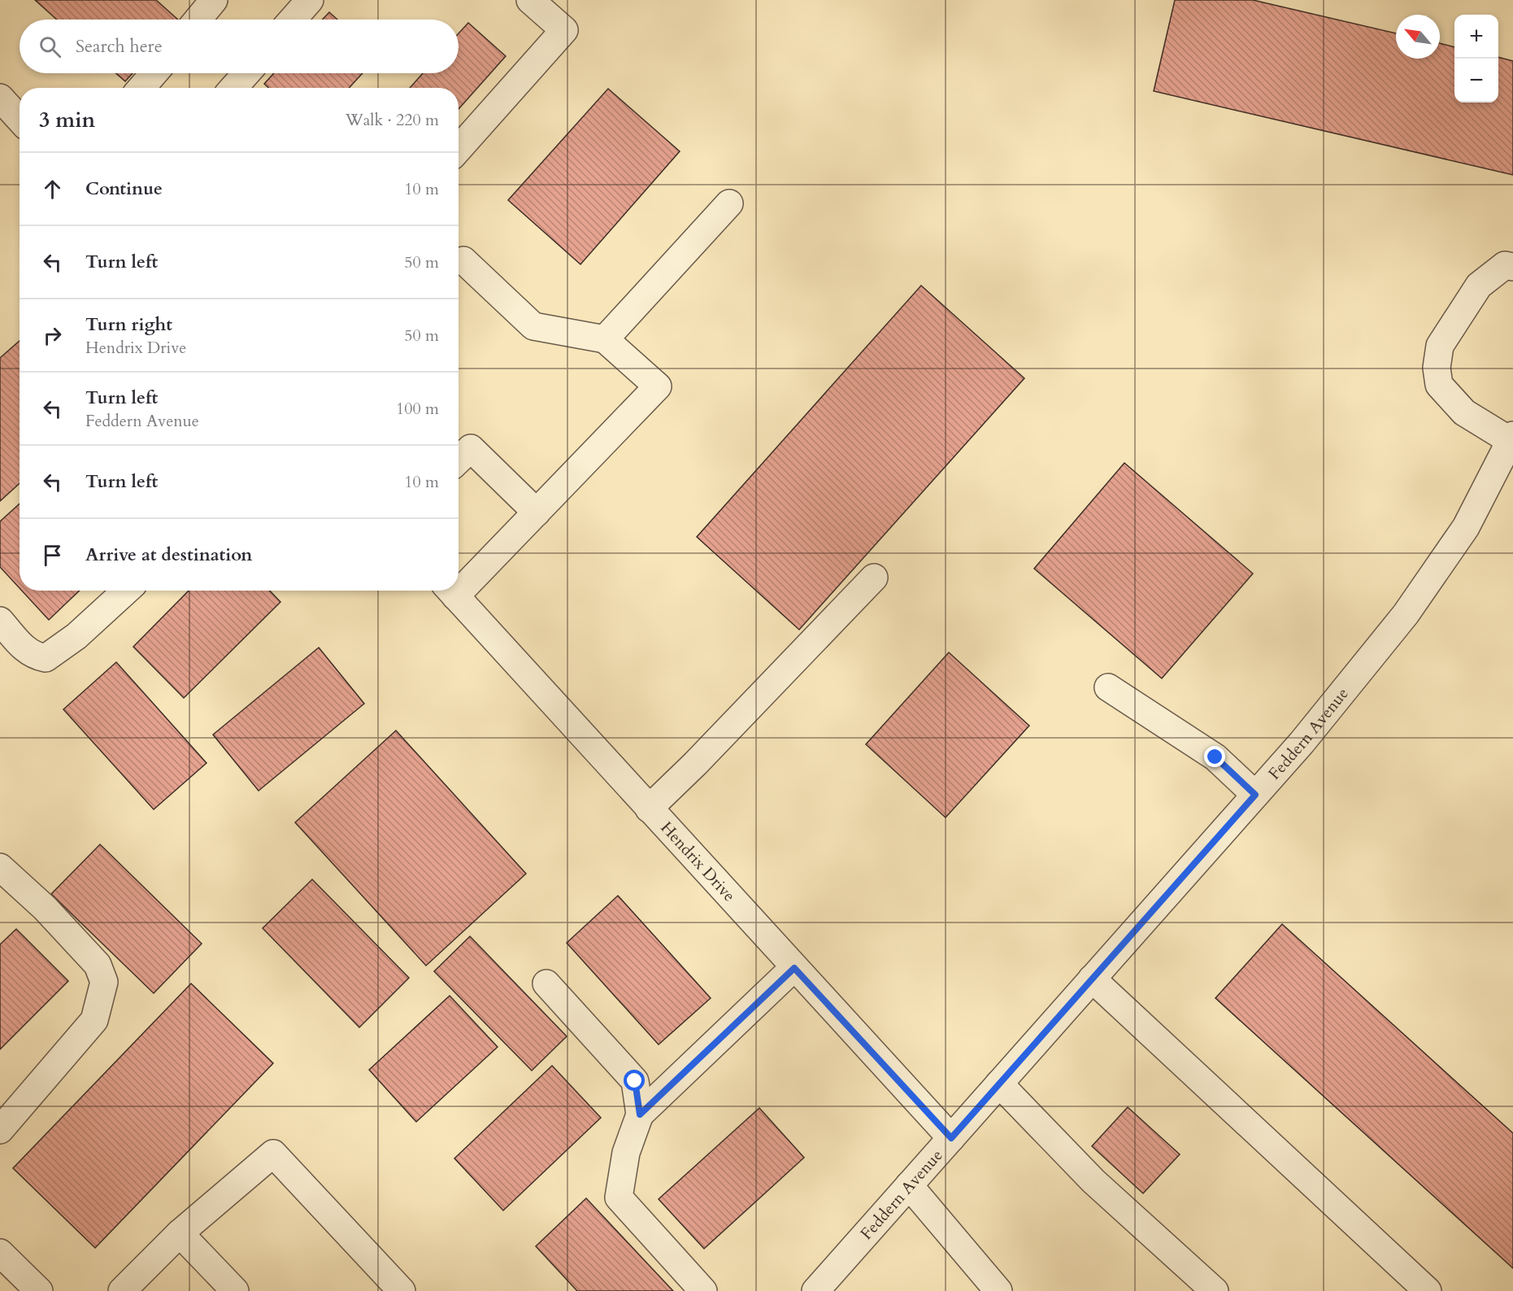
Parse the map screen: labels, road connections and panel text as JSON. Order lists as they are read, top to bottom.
{
  "streets": {
    "street": ["Feddern Avenue", "Hendrix Drive"]
  },
  "crossings": [
    ["Feddern Avenue", "Hendrix Drive"]
  ],
  "north": "top left",
  "page": {
    "map_buttons": ["+", "−"],
    "search": "Search here",
    "heading": ["3 min", "Walk · 220 m"],
    "list": [
      ["Continue", "10 m"],
      ["Turn left", "50 m"],
      ["Turn right", "Hendrix Drive", "50 m"],
      ["Turn left", "Feddern Avenue", "100 m"],
      ["Turn left", "10 m"],
      "Arrive at destination"
    ]
  }
}
